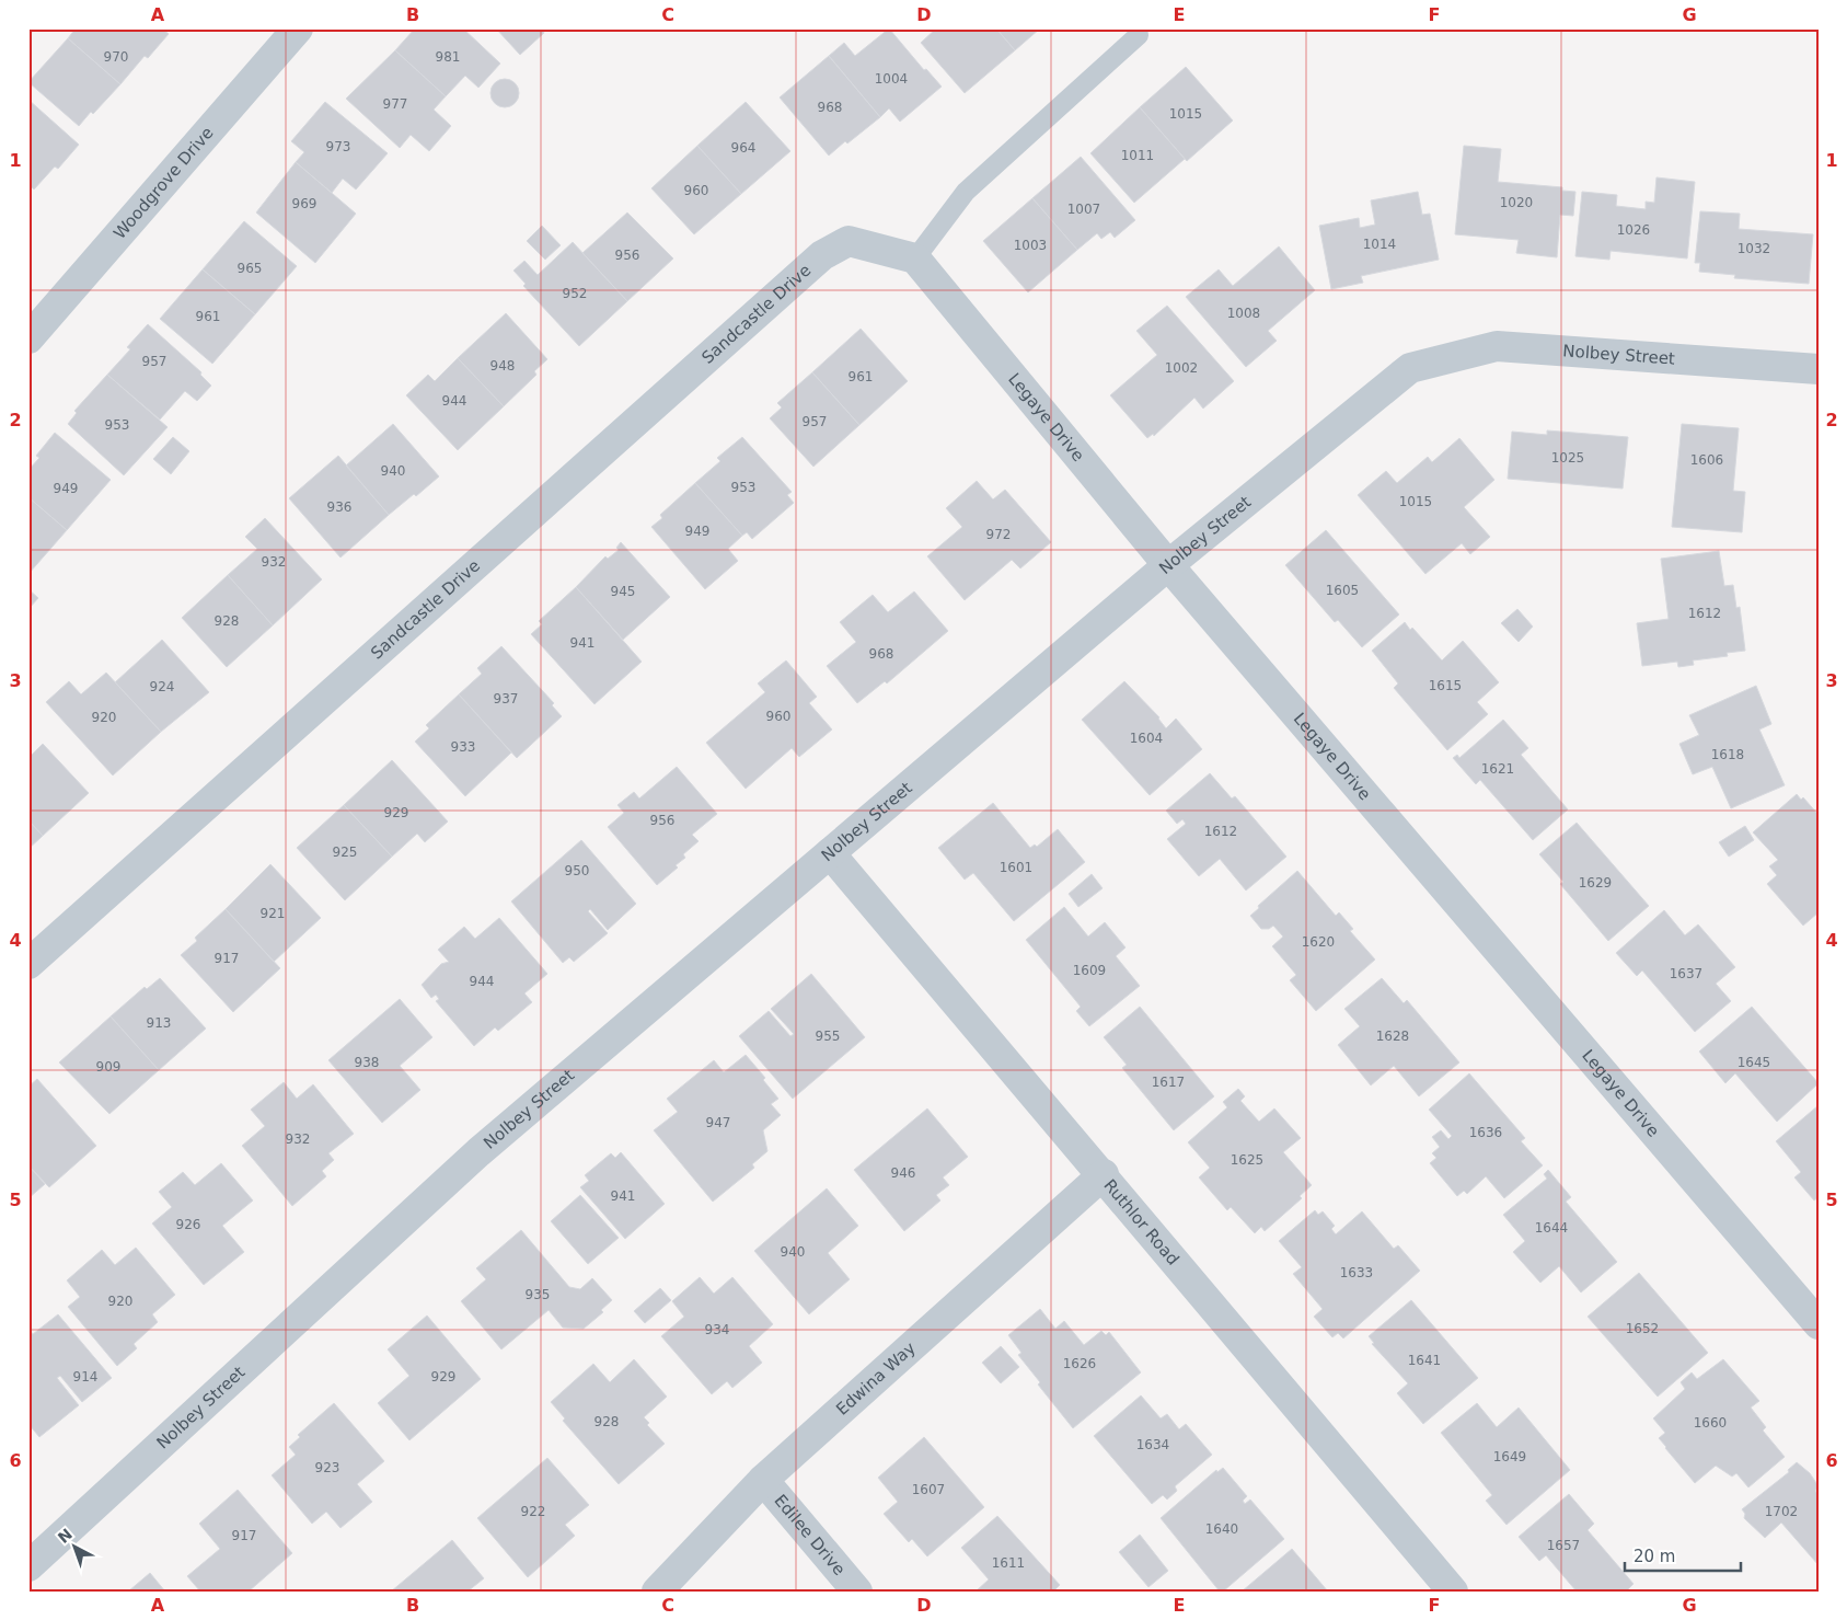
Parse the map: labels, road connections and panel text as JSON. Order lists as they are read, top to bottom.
{
  "streets": {
    "street": [
      "Woodgrove Drive",
      "Sandcastle Drive",
      "Nolbey Street",
      "Legaye Drive",
      "Ruthlor Road",
      "Edwina Way",
      "Edilee Drive"
    ]
  },
  "crossings": [
    ["Sandcastle Drive", "Legaye Drive"],
    ["Nolbey Street", "Legaye Drive"],
    ["Nolbey Street", "Ruthlor Road"],
    ["Ruthlor Road", "Edwina Way"],
    ["Edwina Way", "Edilee Drive"]
  ],
  "house_numbers": [
    "970",
    "981",
    "1004",
    "977",
    "968",
    "1015",
    "973",
    "964",
    "1011",
    "960",
    "1020",
    "969",
    "1007",
    "1026",
    "1014",
    "1003",
    "1032",
    "956",
    "965",
    "952",
    "1008",
    "961",
    "957",
    "948",
    "1002",
    "961",
    "944",
    "957",
    "953",
    "1025",
    "1606",
    "940",
    "953",
    "949",
    "1015",
    "936",
    "949",
    "972",
    "932",
    "1605",
    "945",
    "1612",
    "928",
    "941",
    "968",
    "1615",
    "924",
    "937",
    "960",
    "920",
    "1604",
    "933",
    "1618",
    "1621",
    "929",
    "956",
    "1612",
    "925",
    "1601",
    "950",
    "1629",
    "921",
    "1620",
    "917",
    "1609",
    "1637",
    "944",
    "913",
    "955",
    "1628",
    "938",
    "1645",
    "909",
    "1617",
    "947",
    "1636",
    "932",
    "1625",
    "946",
    "941",
    "926",
    "1644",
    "940",
    "1633",
    "935",
    "920",
    "1652",
    "934",
    "1641",
    "1626",
    "914",
    "929",
    "928",
    "1660",
    "1634",
    "1649",
    "923",
    "1607",
    "922",
    "1702",
    "1640",
    "917",
    "1657",
    "1611"
  ],
  "scale_bar": "20 m",
  "north": "top left",
  "grid": {
    "columns": [
      "A",
      "B",
      "C",
      "D",
      "E",
      "F",
      "G"
    ],
    "rows": [
      "1",
      "2",
      "3",
      "4",
      "5",
      "6"
    ]
  }
}
